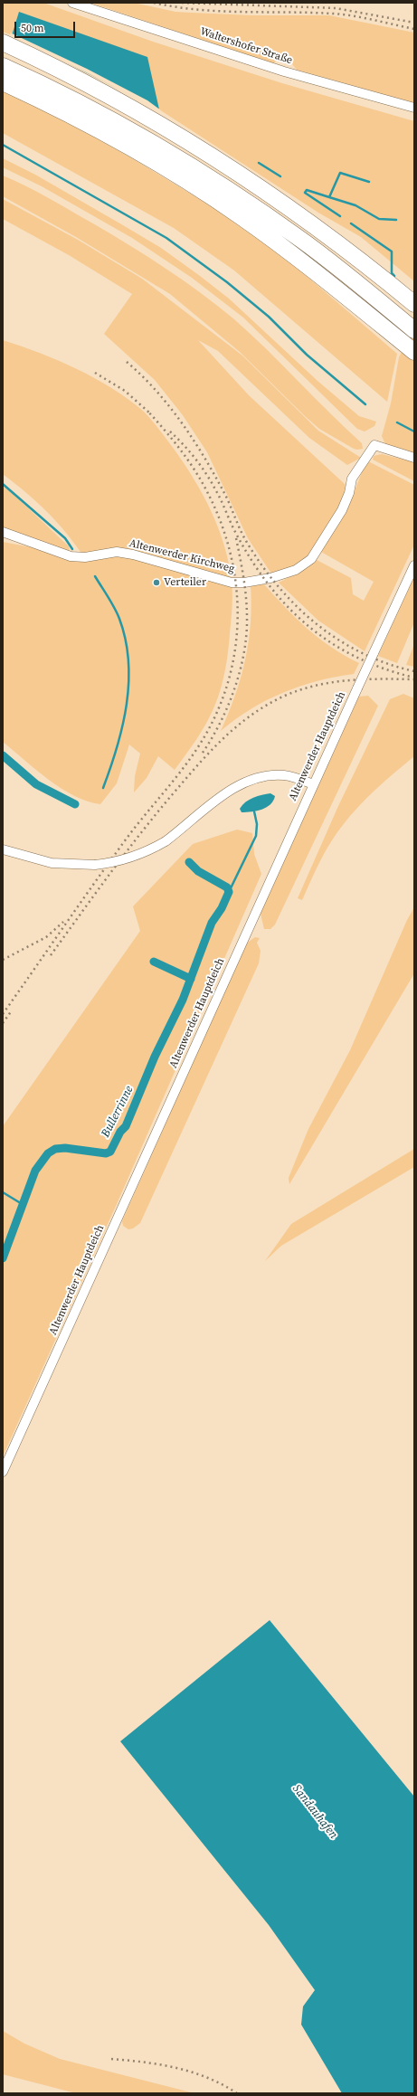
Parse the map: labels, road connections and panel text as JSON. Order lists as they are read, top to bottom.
{
  "streets": {
    "street": ["Waltershofer Straße", "Altenwerder Kirchweg", "Altenwerder Hauptdeich"]
  },
  "water": ["Bullerrinne", "Sandauhafen"],
  "places": ["Verteiler"],
  "scale_bar": "50 m"
}
